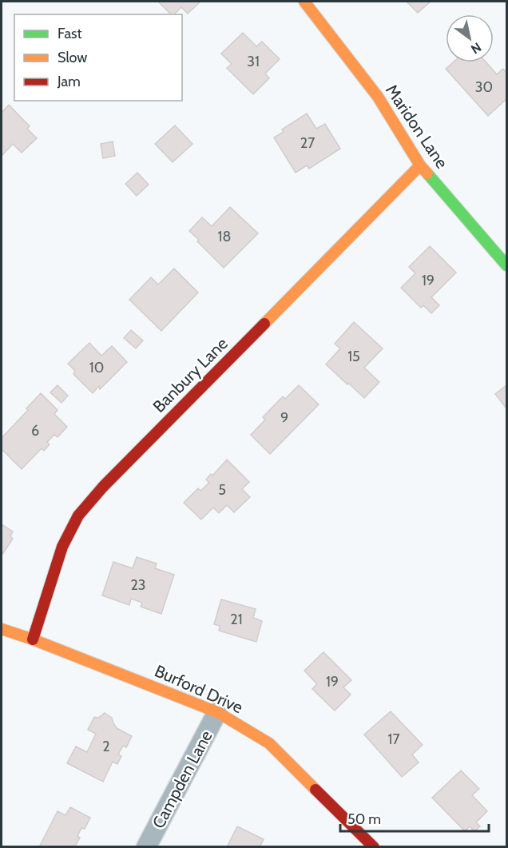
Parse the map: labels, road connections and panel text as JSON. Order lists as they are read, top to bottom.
{
  "streets": {
    "street": [
      "Maridon Lane",
      "Banbury Lane",
      "Burford Drive",
      "Campden Lane"
    ]
  },
  "crossings": [
    ["Maridon Lane", "Banbury Lane"],
    ["Banbury Lane", "Burford Drive"],
    ["Burford Drive", "Campden Lane"]
  ],
  "house_numbers": [
    "31",
    "30",
    "27",
    "18",
    "19",
    "15",
    "10",
    "9",
    "6",
    "5",
    "23",
    "21",
    "19",
    "17",
    "2"
  ],
  "legend": ["Fast", "Slow", "Jam"],
  "scale_bar": "50 m",
  "north": "bottom right"
}
